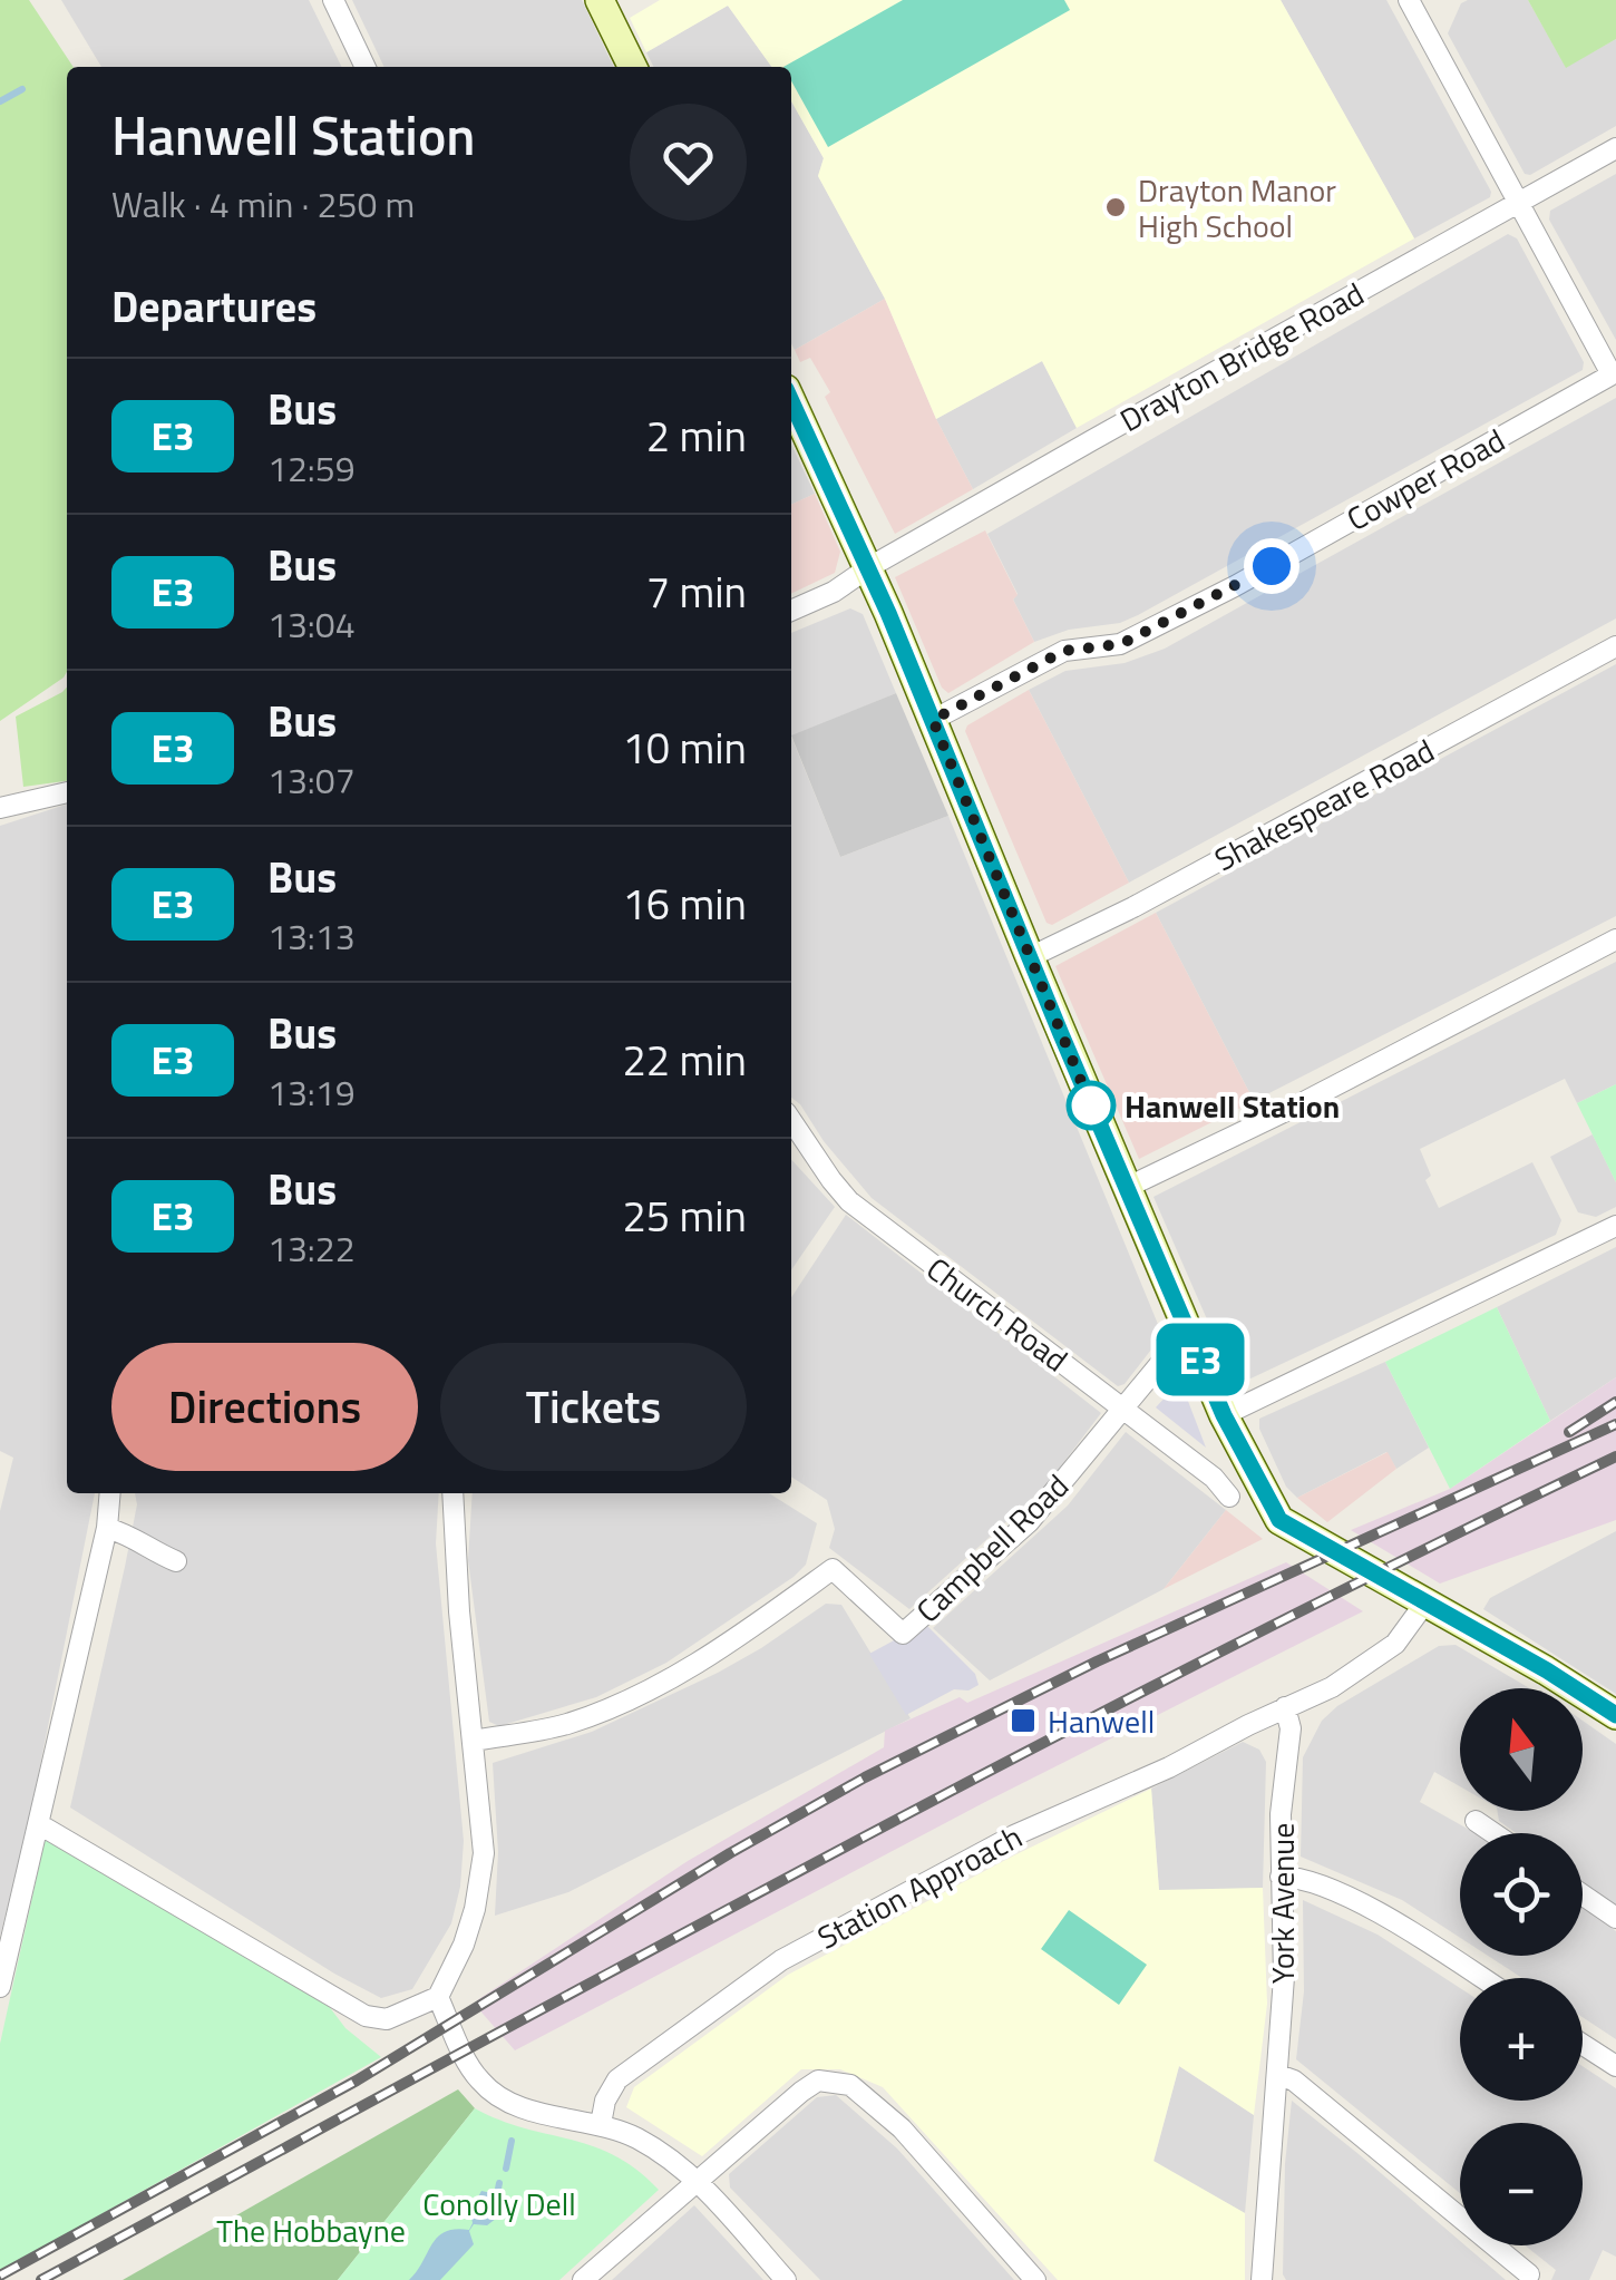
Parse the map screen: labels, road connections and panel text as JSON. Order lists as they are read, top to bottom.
{
  "streets": {
    "street": [
      "Drayton Bridge Road",
      "Cowper Road",
      "Shakespeare Road",
      "Church Road",
      "Campbell Road",
      "Station Approach",
      "York Avenue"
    ]
  },
  "crossings": [
    ["Church Road", "Campbell Road"],
    ["Station Approach", "York Avenue"]
  ],
  "parks": ["Conolly Dell", "The Hobbayne"],
  "places": {
    "other": ["Drayton Manor High School", "Hanwell Station"],
    "transit": ["Hanwell"]
  },
  "lines": ["bus line E3"],
  "north": "top",
  "page": {
    "on_map": "E3",
    "heading": [
      ["Hanwell Station", "Walk · 4 min · 250 m"],
      "Departures"
    ],
    "list": [
      {
        "mark": "E3",
        "name": "Bus",
        "note": "12:59",
        "value": "2 min"
      },
      {
        "mark": "E3",
        "name": "Bus",
        "note": "13:04",
        "value": "7 min"
      },
      {
        "mark": "E3",
        "name": "Bus",
        "note": "13:07",
        "value": "10 min"
      },
      {
        "mark": "E3",
        "name": "Bus",
        "note": "13:13",
        "value": "16 min"
      },
      {
        "mark": "E3",
        "name": "Bus",
        "note": "13:19",
        "value": "22 min"
      },
      {
        "mark": "E3",
        "name": "Bus",
        "note": "13:22",
        "value": "25 min"
      }
    ],
    "buttons": ["Directions", "Tickets"],
    "map_buttons": ["+", "−"]
  }
}
